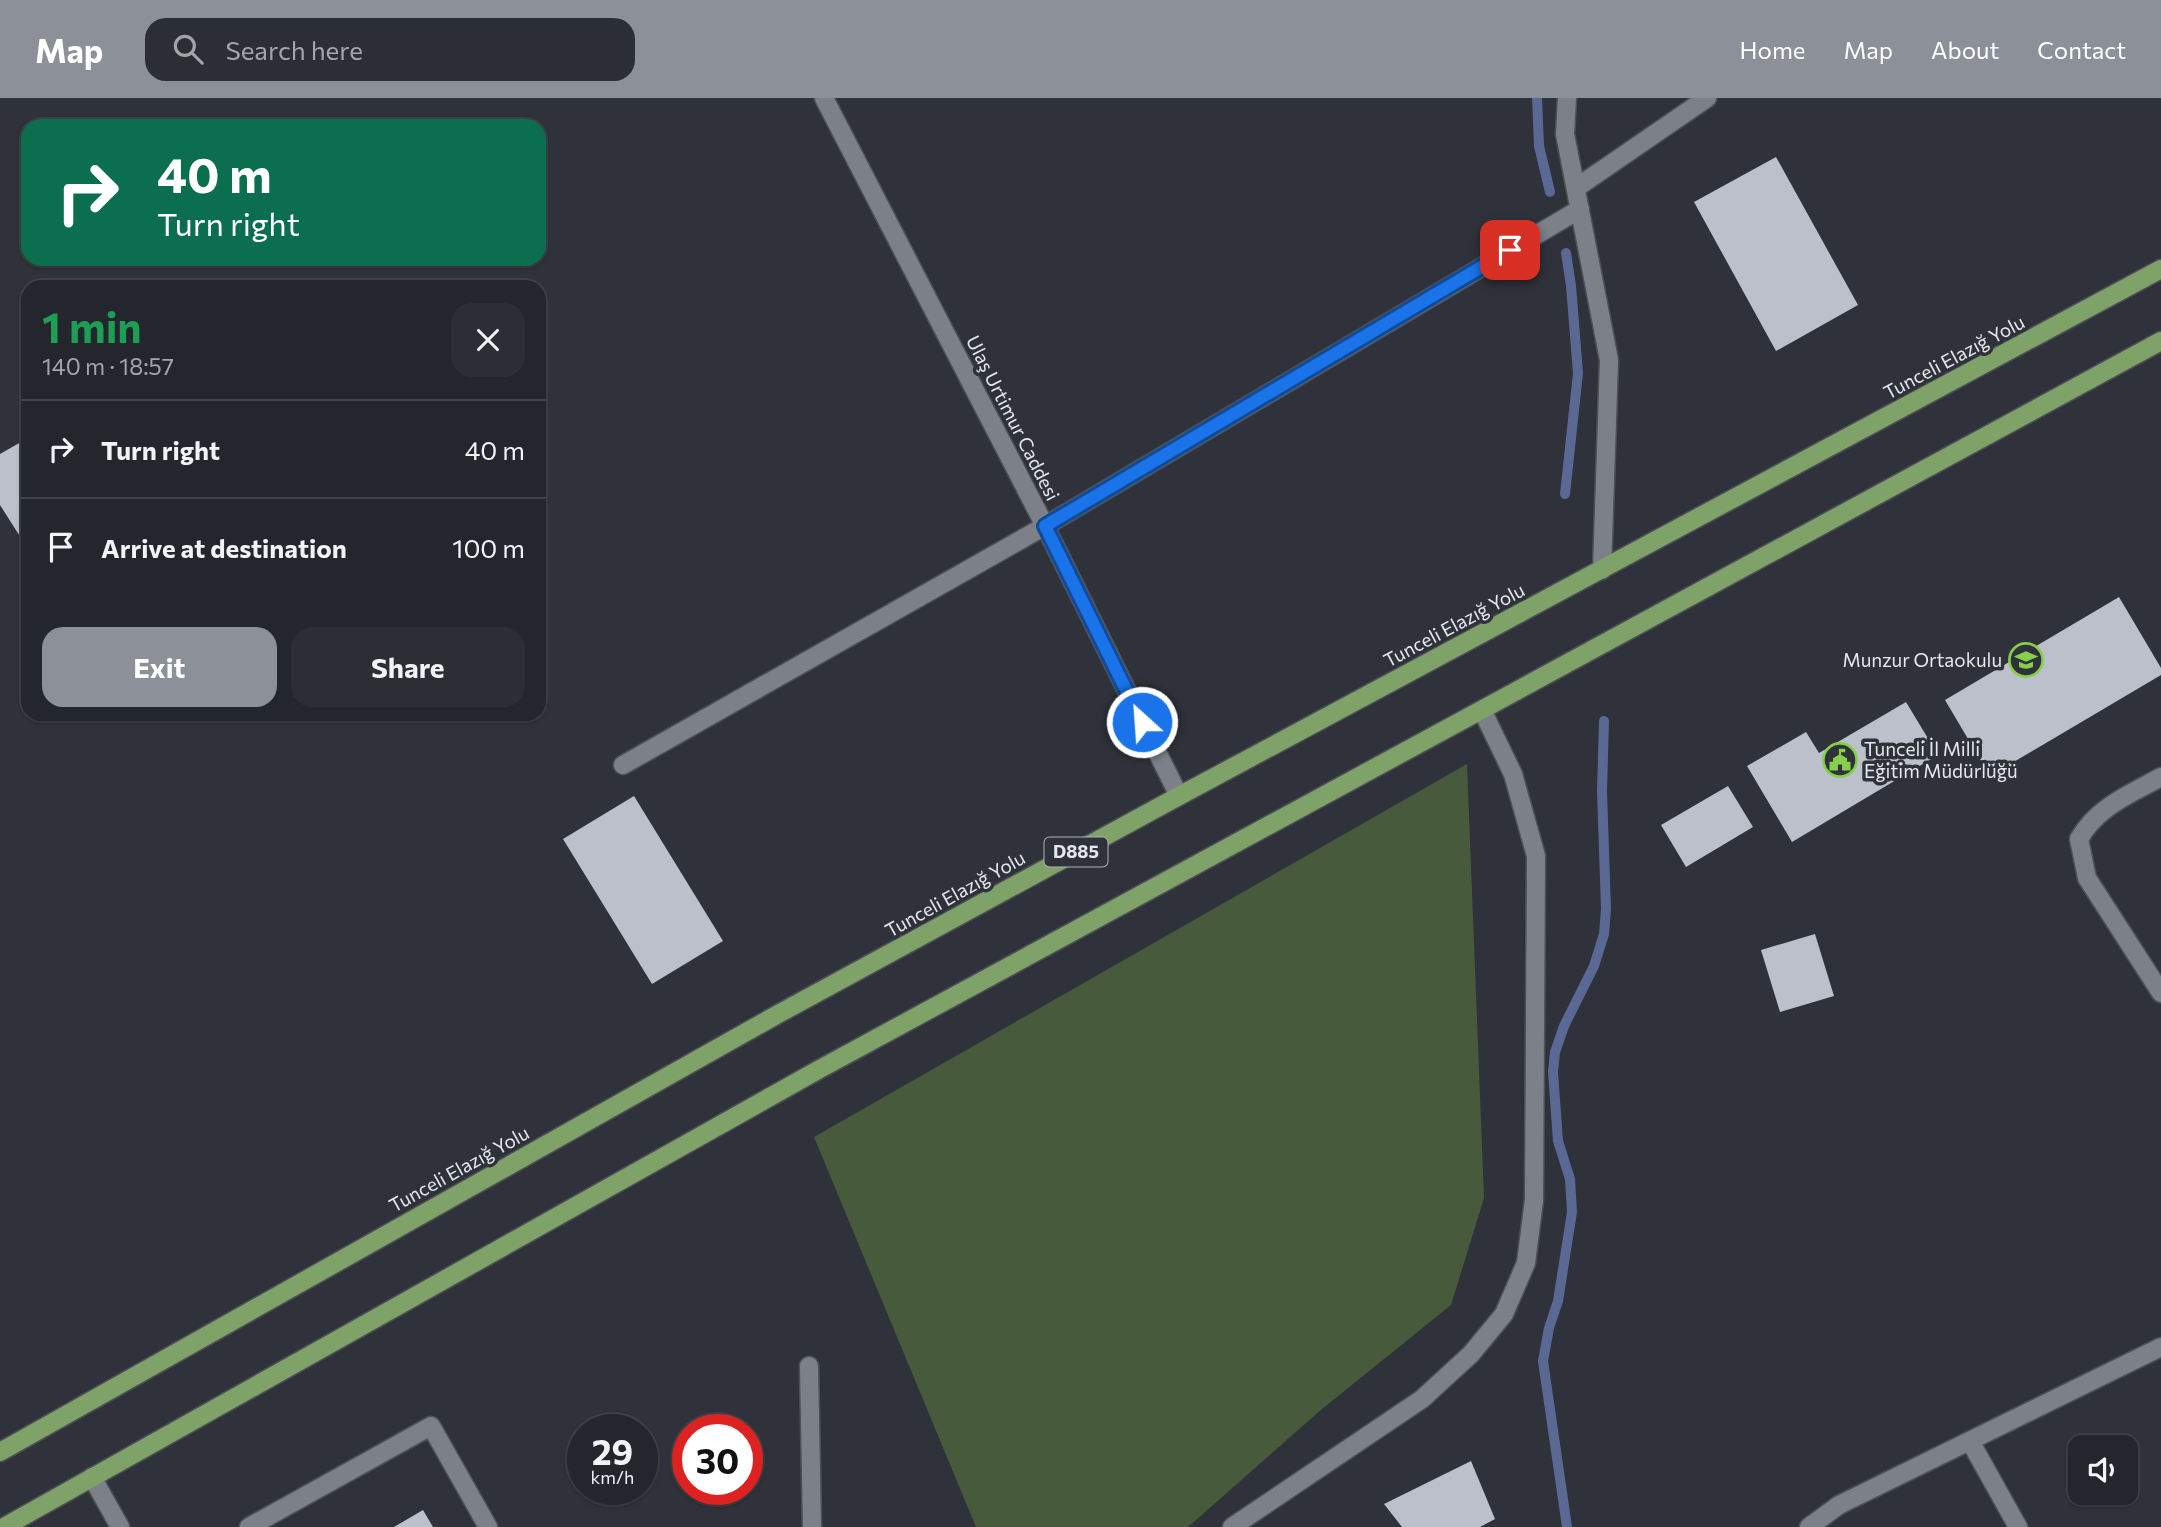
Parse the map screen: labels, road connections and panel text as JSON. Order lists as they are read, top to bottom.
{
  "streets": {
    "main road": ["Tunceli Elazığ Yolu", "D885"],
    "street": ["Ulaş Urtimur Caddesi"]
  },
  "crossings": [
    ["Tunceli Elazığ Yolu", "Ulaş Urtimur Caddesi"]
  ],
  "places": {
    "school or university": ["Munzur Ortaokulu"],
    "public building": ["Tunceli İl Milli Eğitim Müdürlüğü"]
  },
  "page": {
    "header": "Map",
    "search": "Search here",
    "nav": [
      "Home",
      "Map",
      "About",
      "Contact"
    ],
    "turn": ["40 m", "Turn right"],
    "heading": ["1 min", "140 m · 18:57"],
    "list": [
      {
        "name": "Turn right",
        "value": "40 m"
      },
      {
        "name": "Arrive at destination",
        "value": "100 m"
      }
    ],
    "buttons": ["Exit", "Share"],
    "speed": "29 km/h",
    "limit": "30"
  }
}
